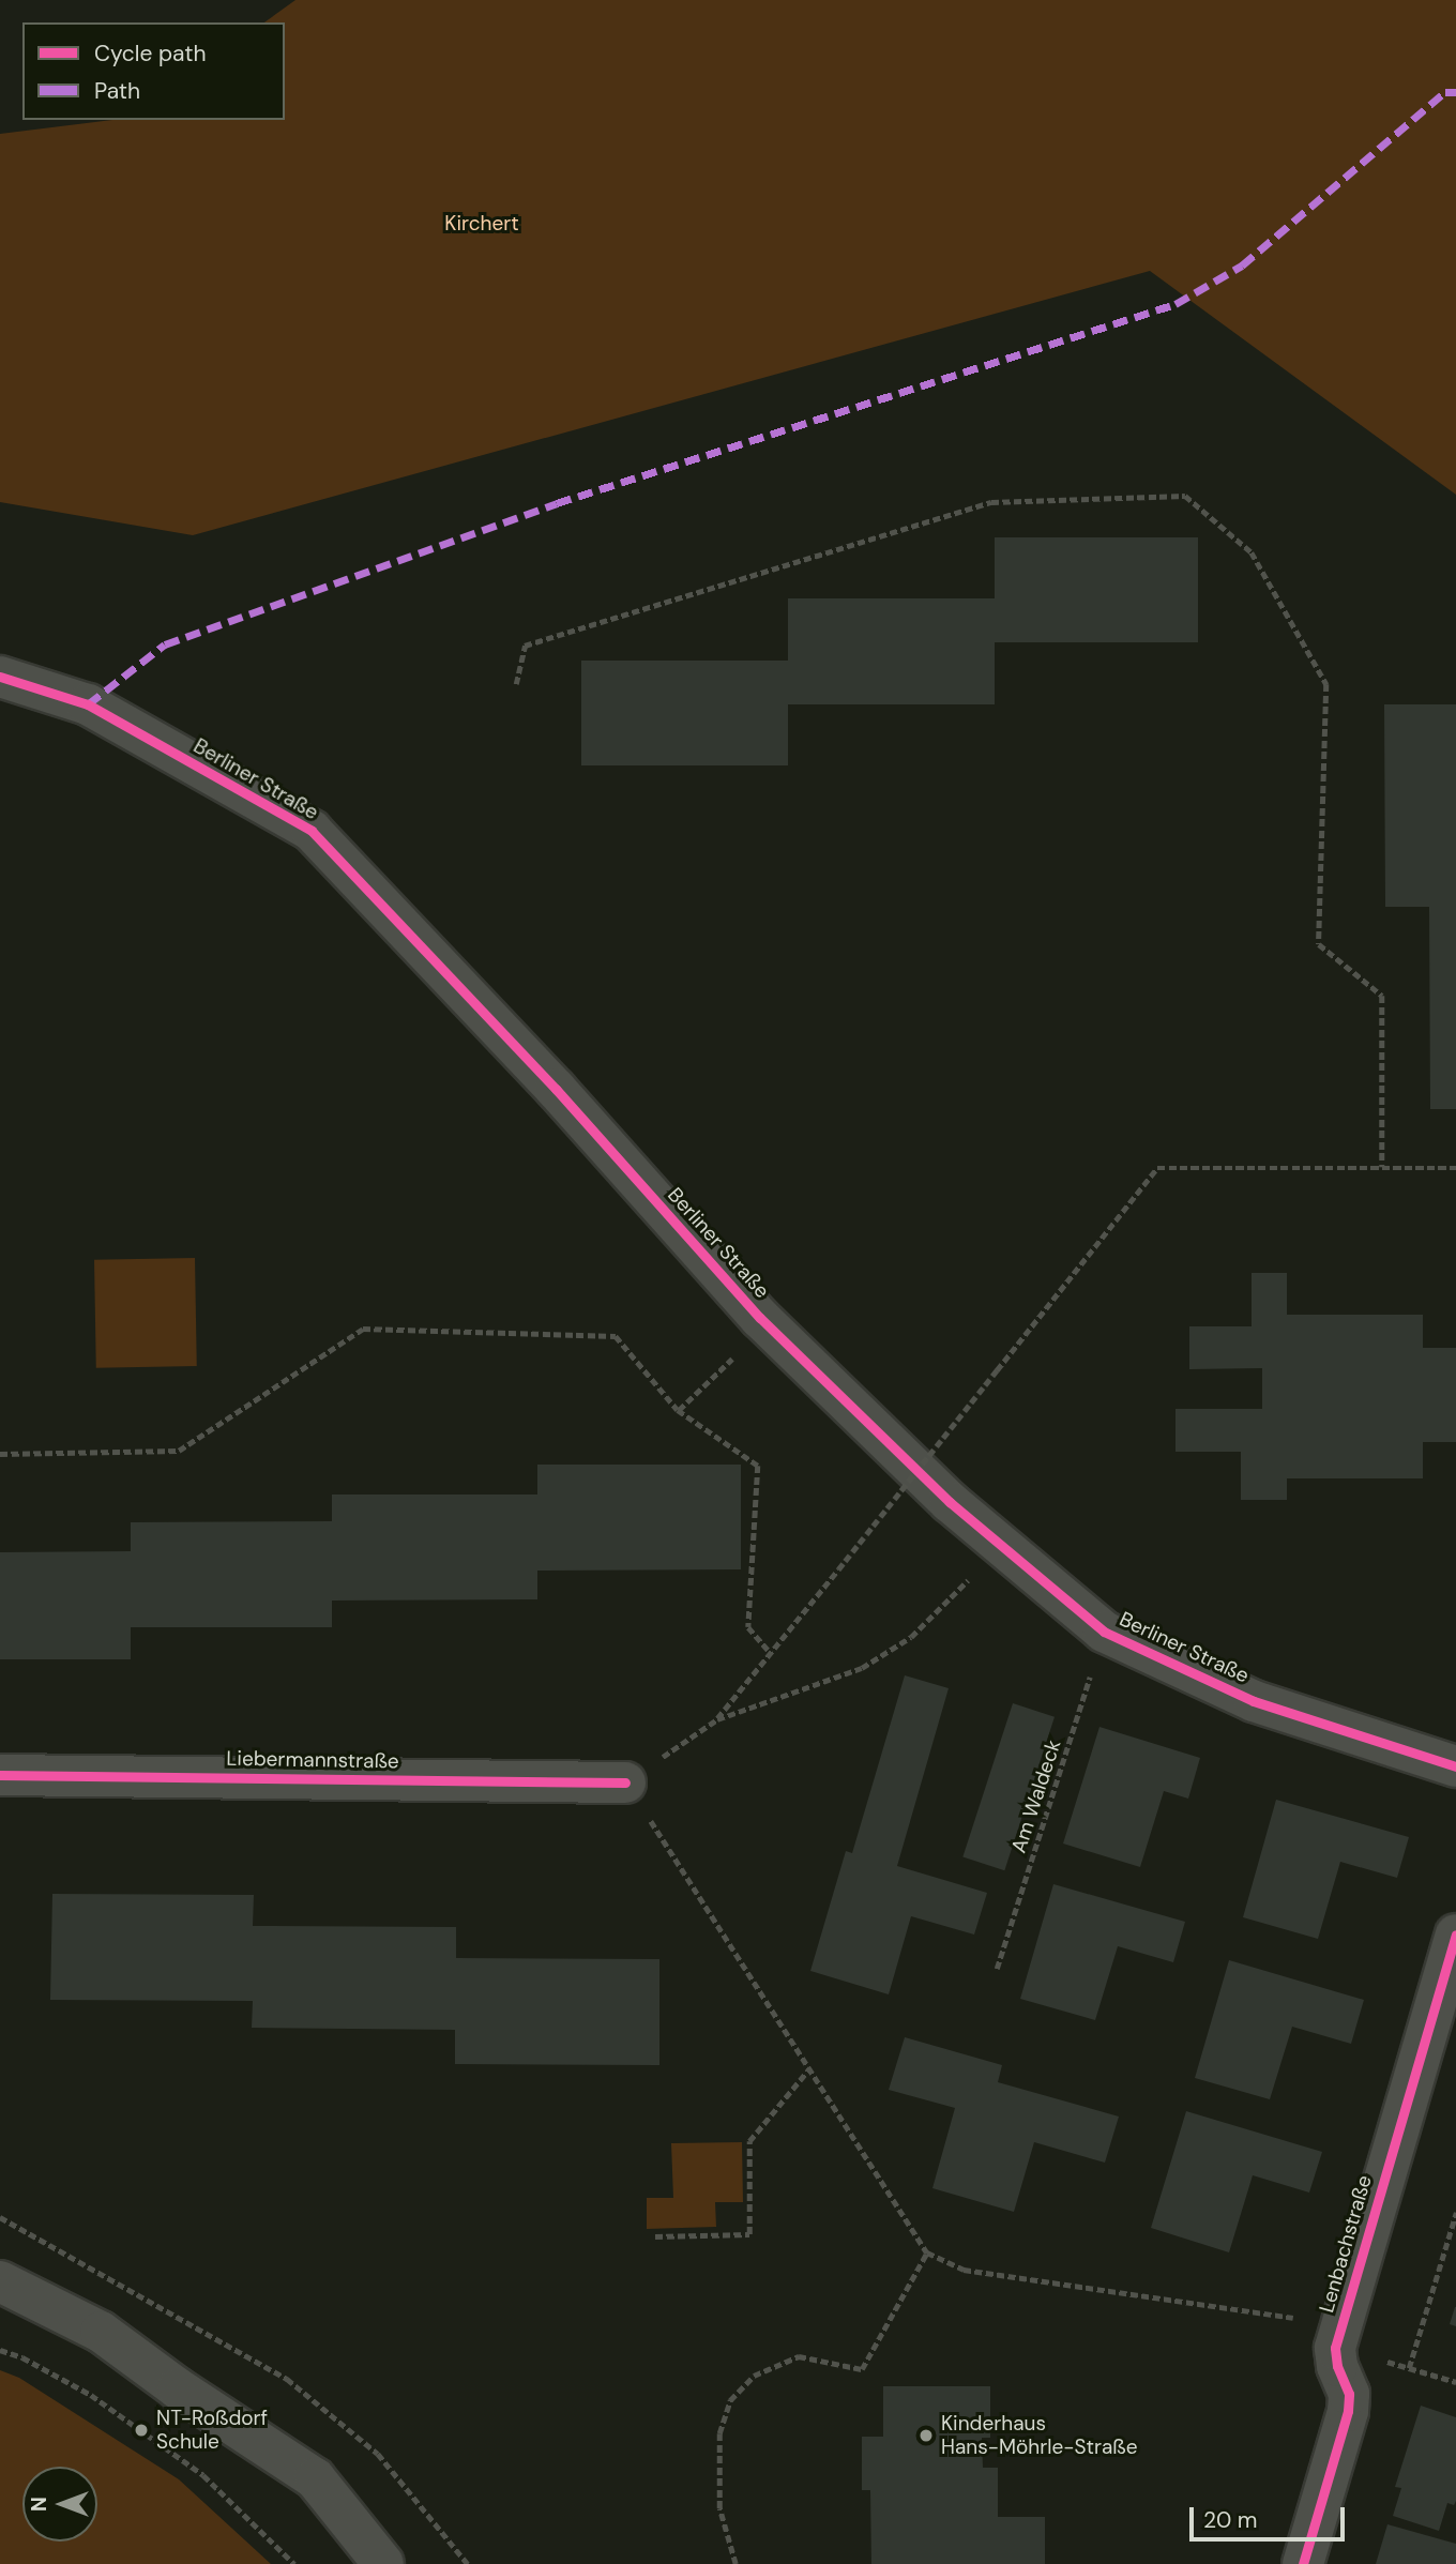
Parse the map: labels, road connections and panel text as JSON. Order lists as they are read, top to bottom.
{
  "streets": {
    "street": ["Berliner Straße", "Liebermannstraße", "Lenbachstraße"],
    "path": ["Am Waldeck"]
  },
  "crossings": [
    ["Berliner Straße", "Am Waldeck"]
  ],
  "parks": ["Kirchert"],
  "places": ["NT-Roßdorf Schule", "Kinderhaus Hans-Möhrle-Straße"],
  "legend": ["Cycle path", "Path"],
  "scale_bar": "20 m",
  "north": "left"
}
